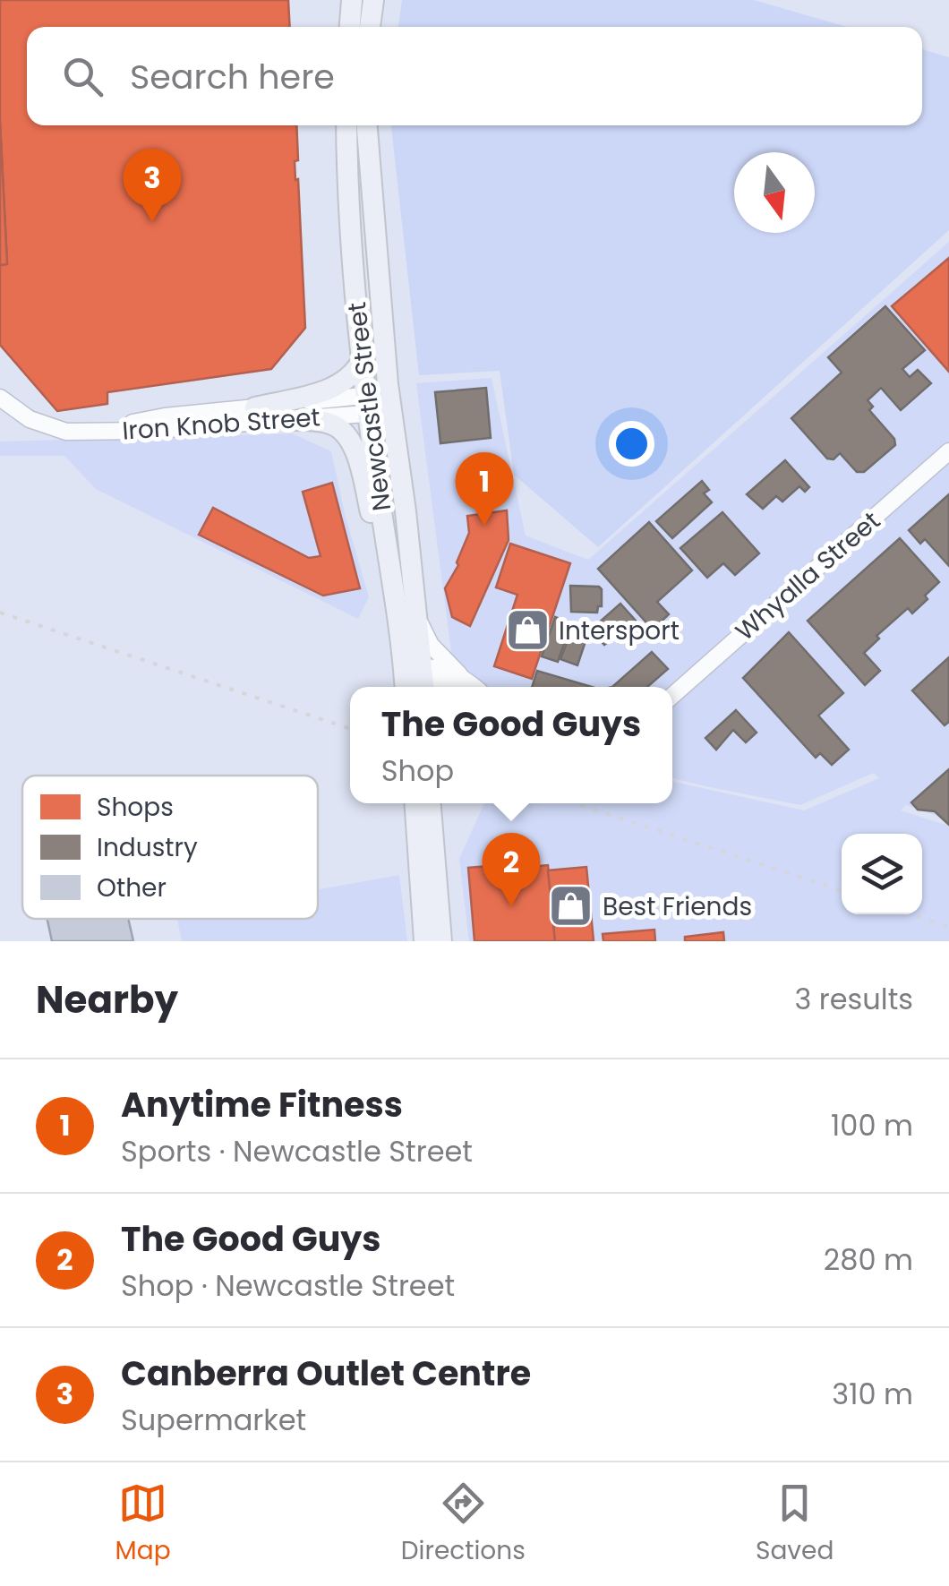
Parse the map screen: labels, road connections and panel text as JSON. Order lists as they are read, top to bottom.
{
  "streets": {
    "main road": ["Newcastle Street"],
    "street": ["Iron Knob Street", "Whyalla Street"]
  },
  "crossings": [
    ["Newcastle Street", "Iron Knob Street"]
  ],
  "places": {
    "shop": ["Intersport", "Best Friends"]
  },
  "legend": ["Shops", "Industry", "Other"],
  "north": "bottom",
  "page": {
    "search": "Search here",
    "pins": ["3", "1", "2"],
    "popup": ["The Good Guys", "Shop"],
    "heading": ["Nearby", "3 results"],
    "list": [
      {
        "mark": "1",
        "name": "Anytime Fitness",
        "note": "Sports · Newcastle Street",
        "value": "100 m"
      },
      {
        "mark": "2",
        "name": "The Good Guys",
        "note": "Shop · Newcastle Street",
        "value": "280 m"
      },
      {
        "mark": "3",
        "name": "Canberra Outlet Centre",
        "note": "Supermarket",
        "value": "310 m"
      }
    ],
    "nav": ["Map", "Directions", "Saved"]
  }
}
